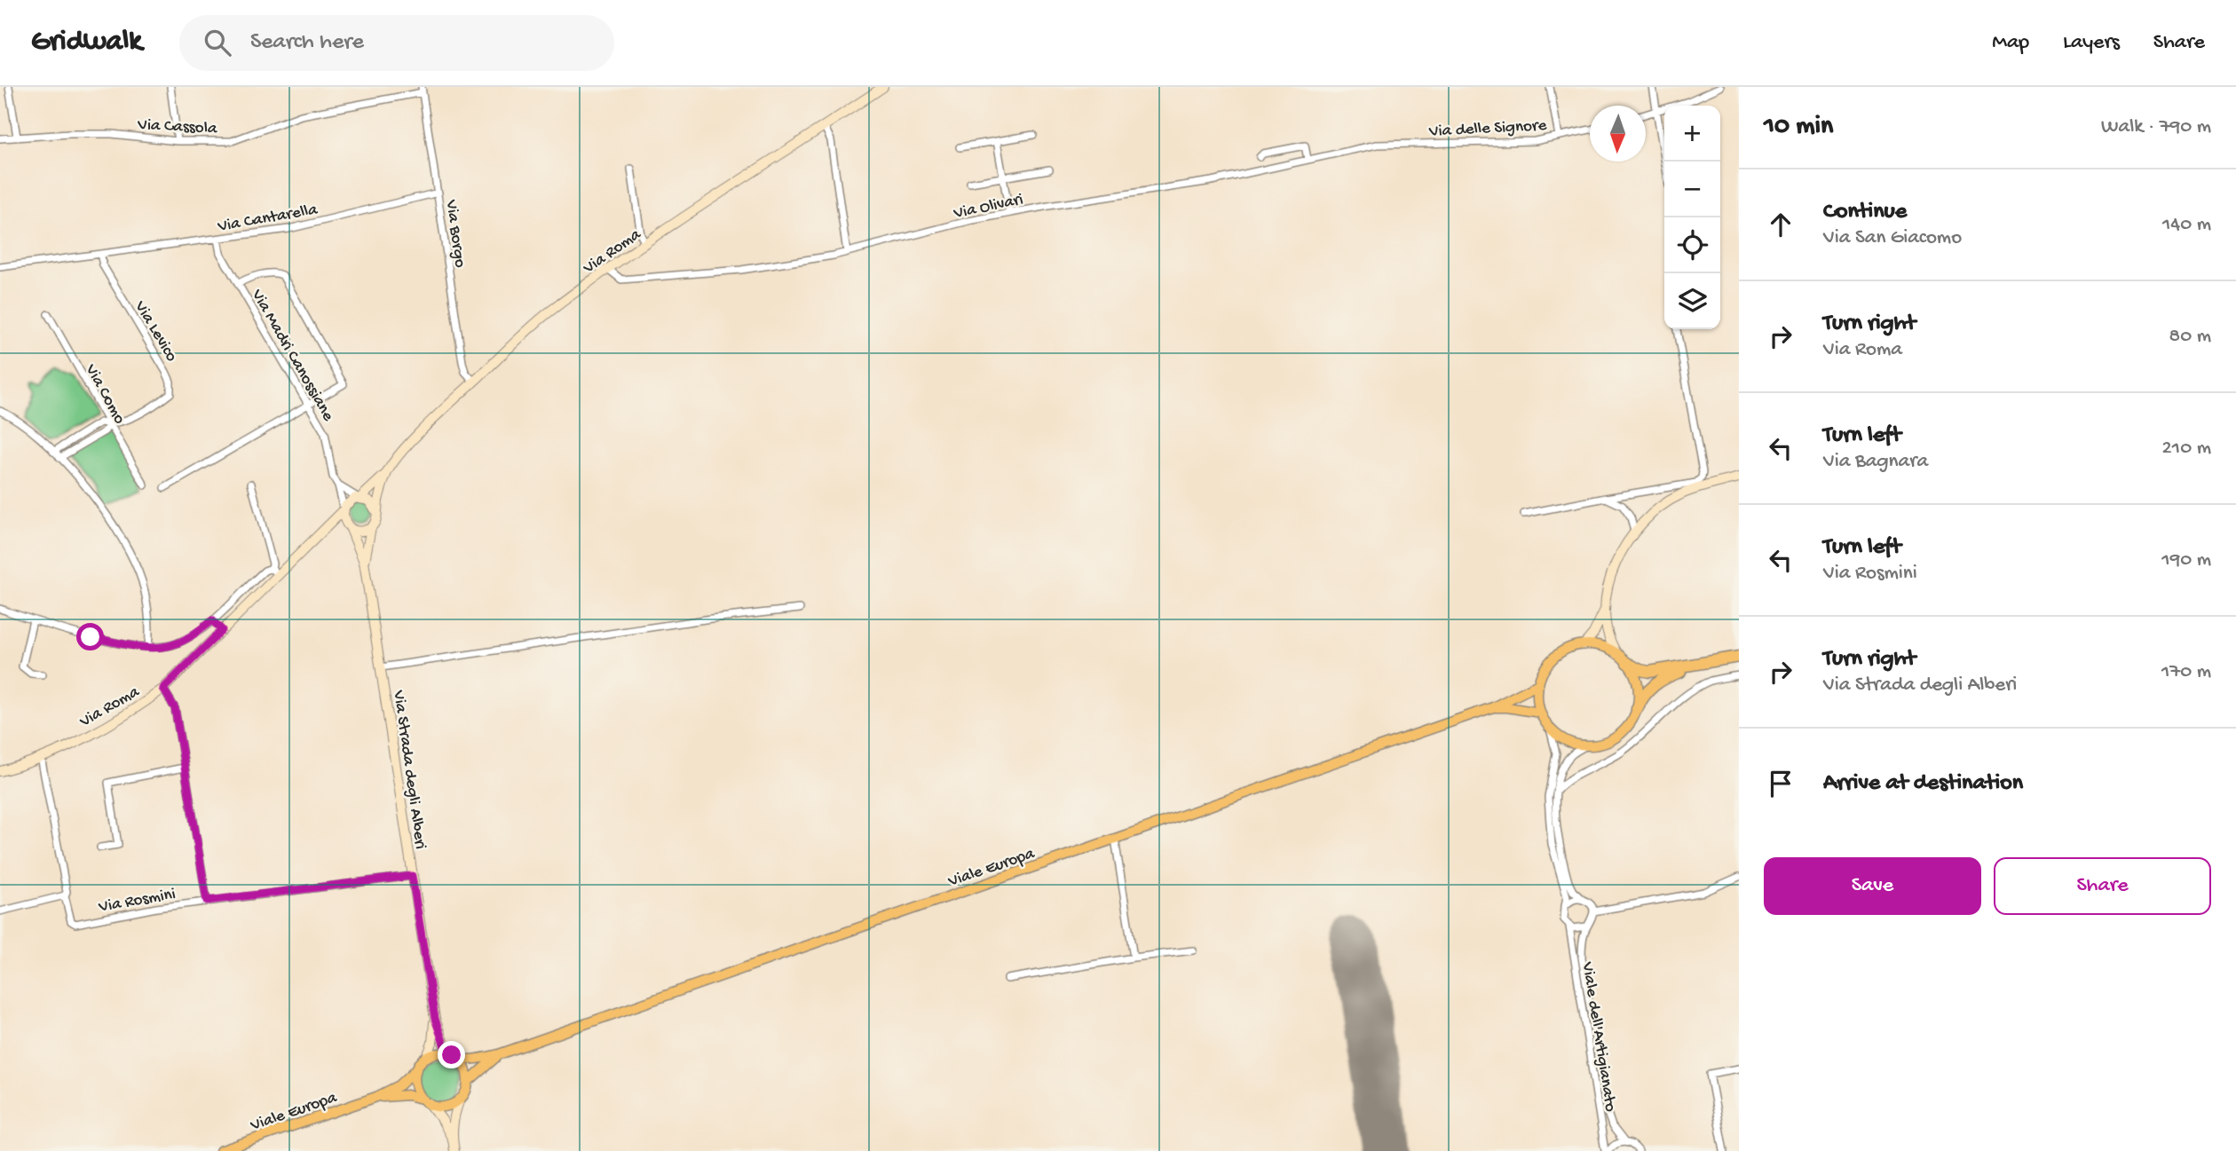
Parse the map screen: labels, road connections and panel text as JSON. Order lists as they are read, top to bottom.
{
  "streets": {
    "main road": ["Via Roma", "Via Strada degli Alberi", "Viale Europa"],
    "street": [
      "Via Cassola",
      "Via delle Signore",
      "Via Olivari",
      "Via Cantarella",
      "Via Borgo",
      "Via Levico",
      "Via Madri Canossiane",
      "Via Como",
      "Via Rosmini",
      "Viale dell'Artigianato"
    ]
  },
  "crossings": [
    ["Via Cassola", "Via Borgo"],
    ["Via delle Signore", "Via Olivari"],
    ["Via Olivari", "Via Roma"],
    ["Via Cantarella", "Via Borgo"],
    ["Via Cantarella", "Via Levico"],
    ["Via Cantarella", "Via Madri Canossiane"],
    ["Via Borgo", "Via Roma"],
    ["Via Roma", "Via Madri Canossiane"],
    ["Via Roma", "Via Strada degli Alberi"],
    ["Via Levico", "Via Como"],
    ["Via Madri Canossiane", "Via Strada degli Alberi"],
    ["Via Strada degli Alberi", "Viale Europa"],
    ["Via Strada degli Alberi", "Via Rosmini"],
    ["Viale Europa", "Viale dell'Artigianato"]
  ],
  "north": "bottom",
  "page": {
    "header": "Gridwalk",
    "search": "Search here",
    "nav": ["Map", "Layers", "Share"],
    "heading": ["10 min", "Walk · 790 m"],
    "map_buttons": ["+", "−"],
    "list": [
      ["Continue", "Via San Giacomo", "140 m"],
      ["Turn right", "Via Roma", "80 m"],
      ["Turn left", "Via Bagnara", "210 m"],
      ["Turn left", "Via Rosmini", "190 m"],
      ["Turn right", "Via Strada degli Alberi", "170 m"],
      "Arrive at destination"
    ],
    "buttons": ["Save", "Share"]
  }
}
